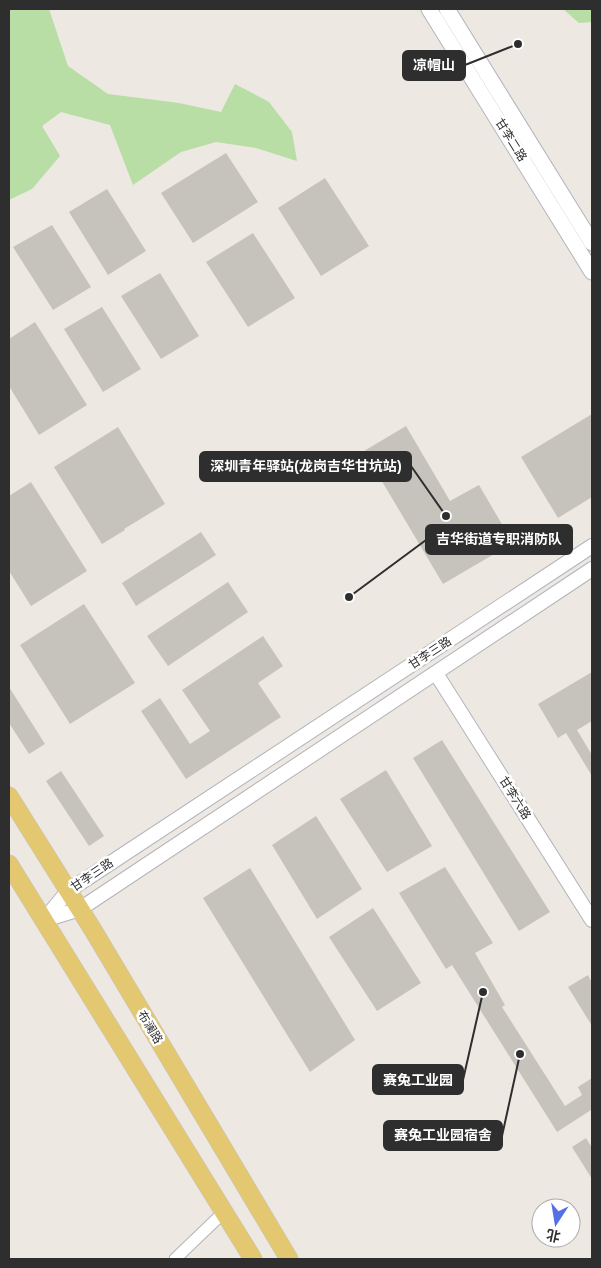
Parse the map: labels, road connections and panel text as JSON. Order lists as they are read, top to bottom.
{
  "streets": {
    "main road": ["甘李二路", "布澜路"],
    "street": ["甘李三路", "甘李六路"]
  },
  "crossings": [
    ["甘李三路", "布澜路"]
  ],
  "places": [
    "凉帽山",
    "深圳青年驿站(龙岗吉华甘坑站)",
    "吉华街道专职消防队",
    "赛兔工业园",
    "赛兔工业园宿舍"
  ],
  "north": "bottom"
}
